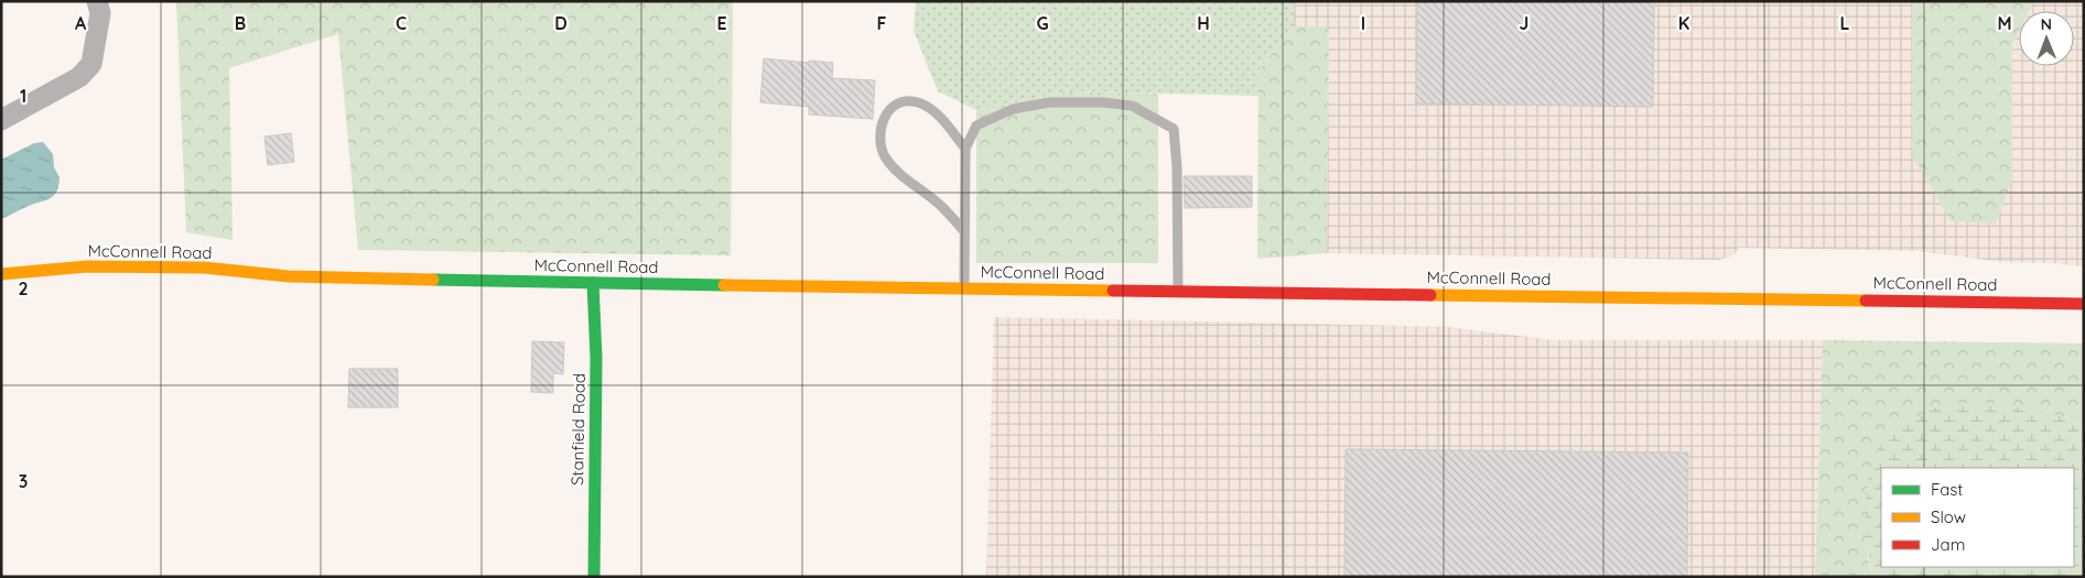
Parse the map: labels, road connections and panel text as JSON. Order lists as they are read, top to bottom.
{
  "streets": {
    "street": ["McConnell Road", "Stanfield Road"]
  },
  "crossings": [
    ["McConnell Road", "Stanfield Road"]
  ],
  "legend": ["Fast", "Slow", "Jam"],
  "north": "top",
  "grid": {
    "columns": [
      "A",
      "B",
      "C",
      "D",
      "E",
      "F",
      "G",
      "H",
      "I",
      "J",
      "K",
      "L",
      "M"
    ],
    "rows": ["1", "2", "3"]
  }
}
